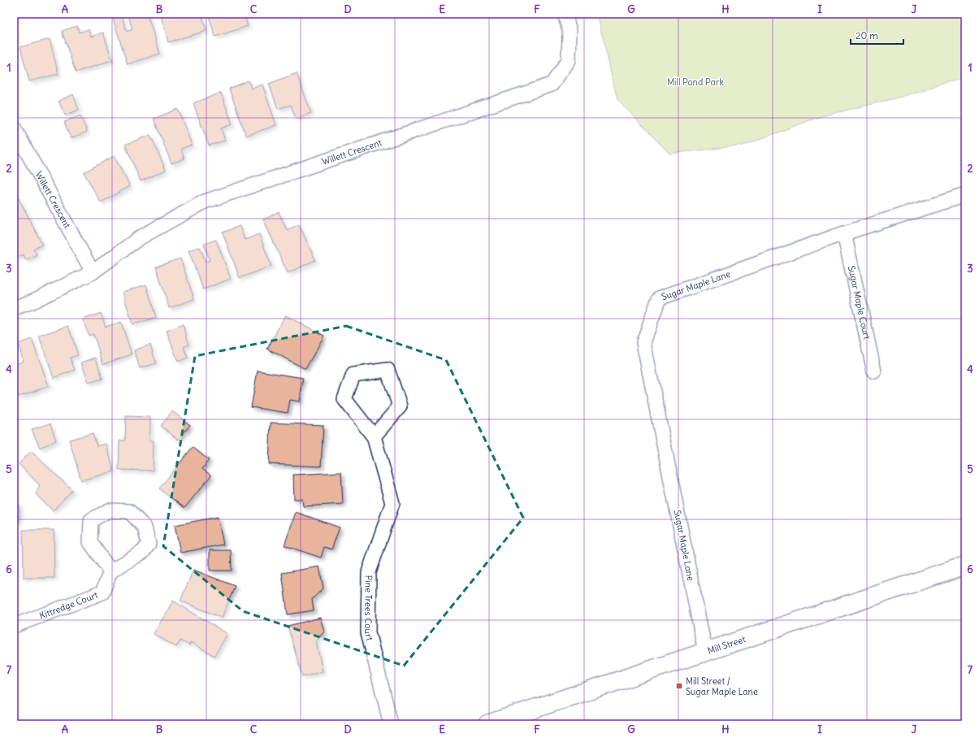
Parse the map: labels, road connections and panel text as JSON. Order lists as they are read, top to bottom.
{
  "streets": {
    "street": [
      "Willett Crescent",
      "Sugar Maple Lane",
      "Sugar Maple Court",
      "Kittredge Court",
      "Pine Trees Court",
      "Mill Street"
    ]
  },
  "crossings": [
    ["Sugar Maple Lane", "Sugar Maple Court"],
    ["Sugar Maple Lane", "Mill Street"]
  ],
  "parks": ["Mill Pond Park"],
  "places": {
    "transit": ["Mill Street / Sugar Maple Lane"]
  },
  "scale_bar": "20 m",
  "grid": {
    "columns": [
      "A",
      "B",
      "C",
      "D",
      "E",
      "F",
      "G",
      "H",
      "I",
      "J"
    ],
    "rows": [
      "1",
      "2",
      "3",
      "4",
      "5",
      "6",
      "7"
    ]
  }
}
